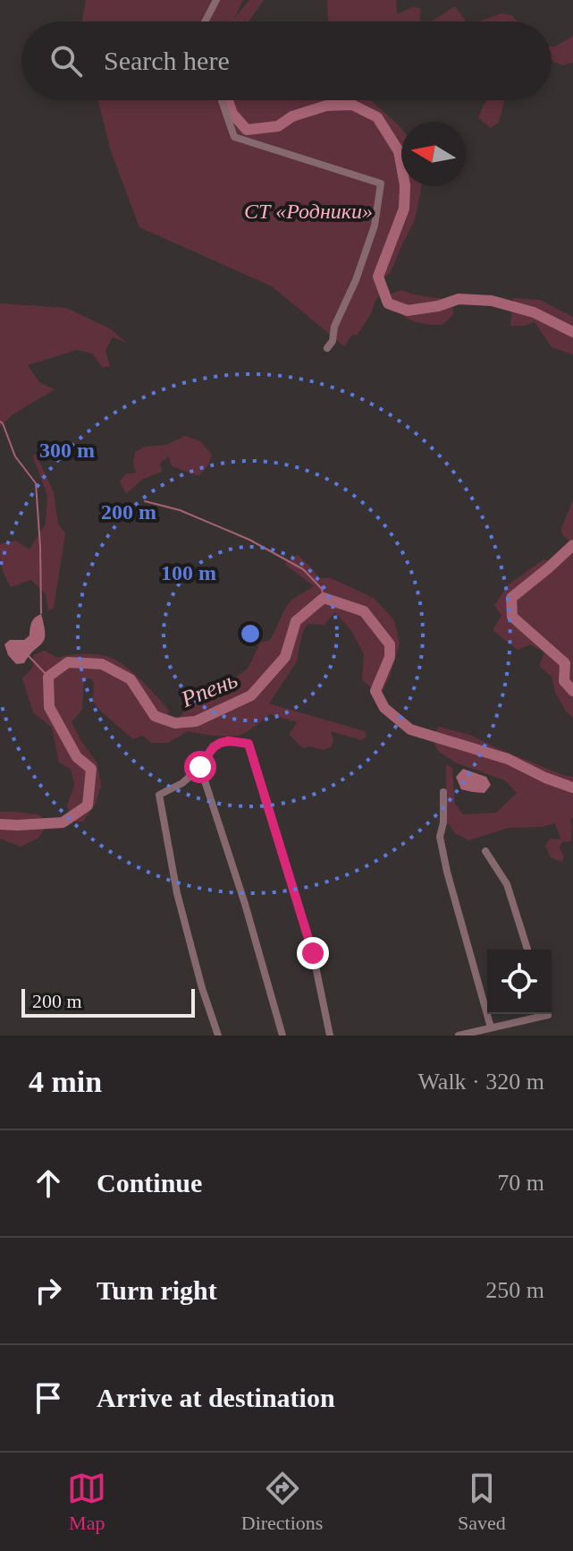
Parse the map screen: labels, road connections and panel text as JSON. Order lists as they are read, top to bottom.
{
  "water": ["Рпень"],
  "parks": ["СТ «Родники»"],
  "scale_bar": "200 m",
  "north": "left",
  "page": {
    "search": "Search here",
    "scale": "200 m",
    "heading": ["4 min", "Walk · 320 m"],
    "list": [
      ["Continue", "70 m"],
      ["Turn right", "250 m"],
      "Arrive at destination"
    ],
    "nav": ["Map", "Directions", "Saved"]
  },
  "rings": ["300 m", "200 m", "100 m"]
}
